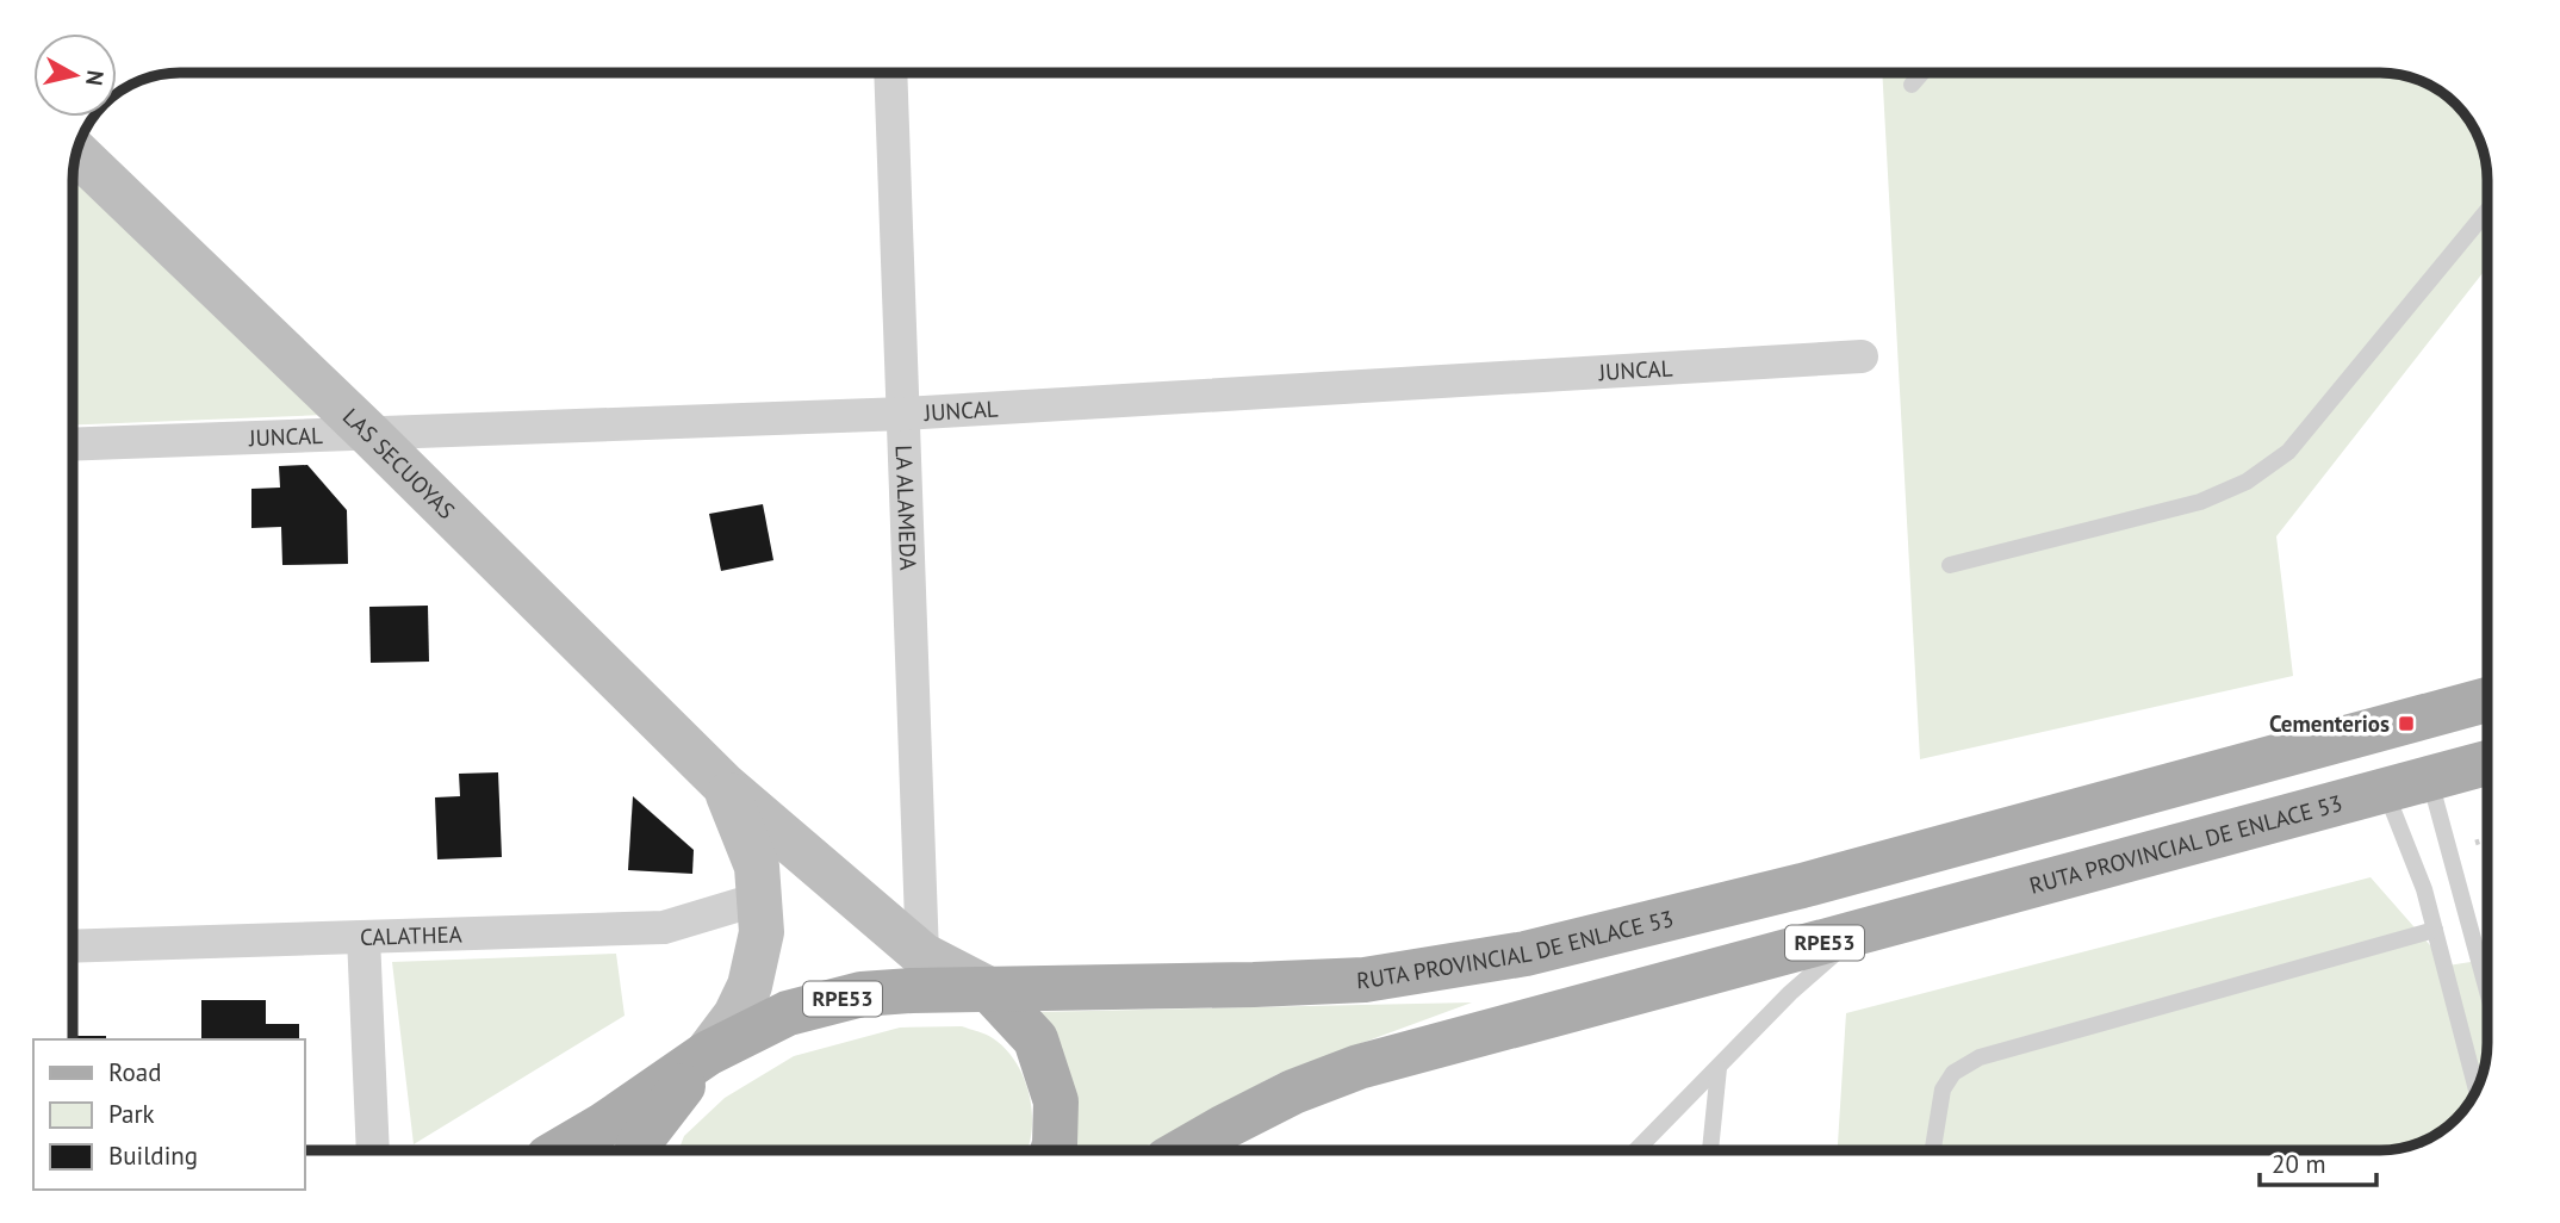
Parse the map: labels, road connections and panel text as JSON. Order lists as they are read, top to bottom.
{
  "streets": {
    "main road": ["LAS SECUOYAS", "RUTA PROVINCIAL DE ENLACE 53", "RPE53"],
    "street": ["JUNCAL", "LA ALAMEDA", "CALATHEA"]
  },
  "crossings": [
    ["JUNCAL", "LAS SECUOYAS"],
    ["JUNCAL", "LA ALAMEDA"],
    ["LAS SECUOYAS", "LA ALAMEDA"],
    ["LAS SECUOYAS", "RUTA PROVINCIAL DE ENLACE 53"],
    ["RUTA PROVINCIAL DE ENLACE 53", "RPE53"]
  ],
  "places": {
    "transit": ["Cementerios"]
  },
  "legend": ["Road", "Park", "Building"],
  "scale_bar": "20 m",
  "north": "right"
}
